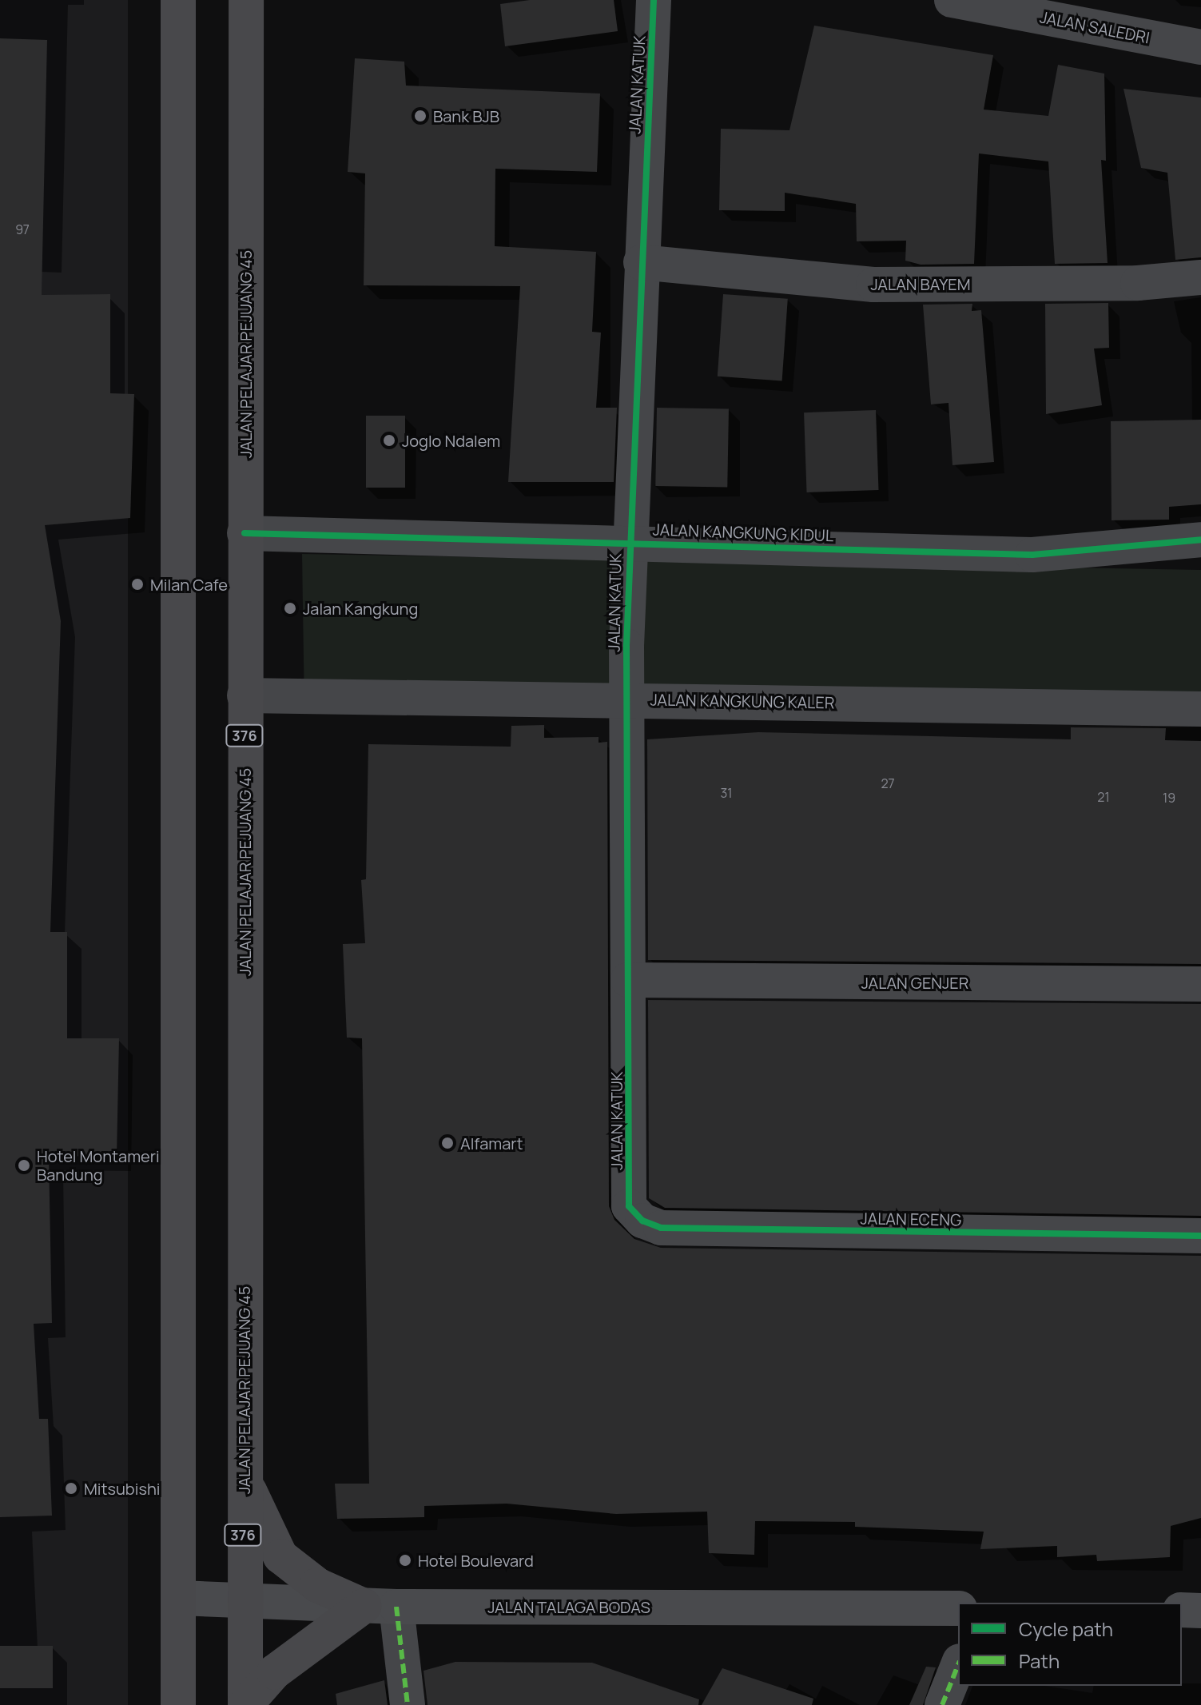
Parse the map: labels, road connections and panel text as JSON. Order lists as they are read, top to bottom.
{
  "streets": {
    "main road": ["JALAN PELAJAR PEJUANG 45", "376"],
    "street": [
      "JALAN SALEDRI",
      "JALAN KATUK",
      "JALAN BAYEM",
      "JALAN KANGKUNG KIDUL",
      "JALAN KANGKUNG KALER",
      "JALAN GENJER",
      "JALAN ECENG",
      "JALAN TALAGA BODAS"
    ]
  },
  "crossings": [
    ["JALAN KATUK", "JALAN BAYEM"],
    ["JALAN KATUK", "JALAN KANGKUNG KIDUL"],
    ["JALAN KATUK", "JALAN KANGKUNG KALER"],
    ["JALAN KATUK", "JALAN GENJER"],
    ["JALAN KATUK", "JALAN ECENG"],
    ["JALAN PELAJAR PEJUANG 45", "JALAN KANGKUNG KIDUL"],
    ["JALAN PELAJAR PEJUANG 45", "JALAN KANGKUNG KALER"],
    ["JALAN PELAJAR PEJUANG 45", "JALAN TALAGA BODAS"]
  ],
  "places": [
    "Bank BJB",
    "Joglo Ndalem",
    "Milan Cafe",
    "Jalan Kangkung",
    "Alfamart",
    "Hotel Montameri Bandung",
    "Mitsubishi",
    "Hotel Boulevard"
  ],
  "house_numbers": [
    "97",
    "27",
    "31",
    "21",
    "19"
  ],
  "legend": ["Cycle path", "Path"]
}
